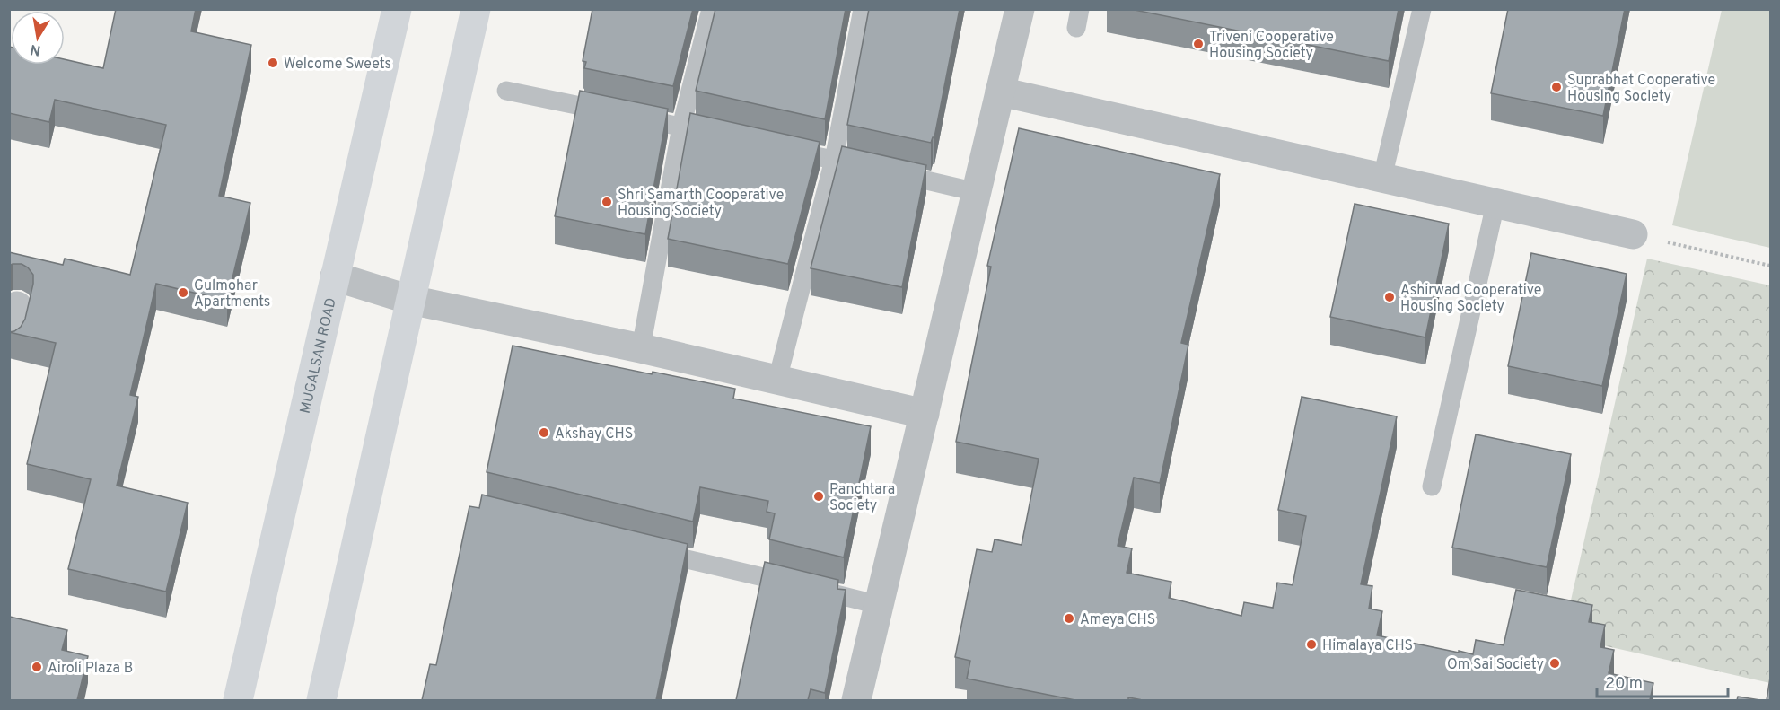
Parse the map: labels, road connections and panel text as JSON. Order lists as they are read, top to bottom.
{
  "streets": {
    "main road": ["MUGALSAN ROAD"]
  },
  "places": [
    "Triveni Cooperative Housing Society",
    "Welcome Sweets",
    "Suprabhat Cooperative Housing Society",
    "Shri Samarth Cooperative Housing Society",
    "Gulmohar Apartments",
    "Ashirwad Cooperative Housing Society",
    "Akshay CHS",
    "Panchtara Society",
    "Ameya CHS",
    "Himalaya CHS",
    "Om Sai Society",
    "Airoli Plaza B"
  ],
  "scale_bar": "20 m",
  "north": "bottom"
}
